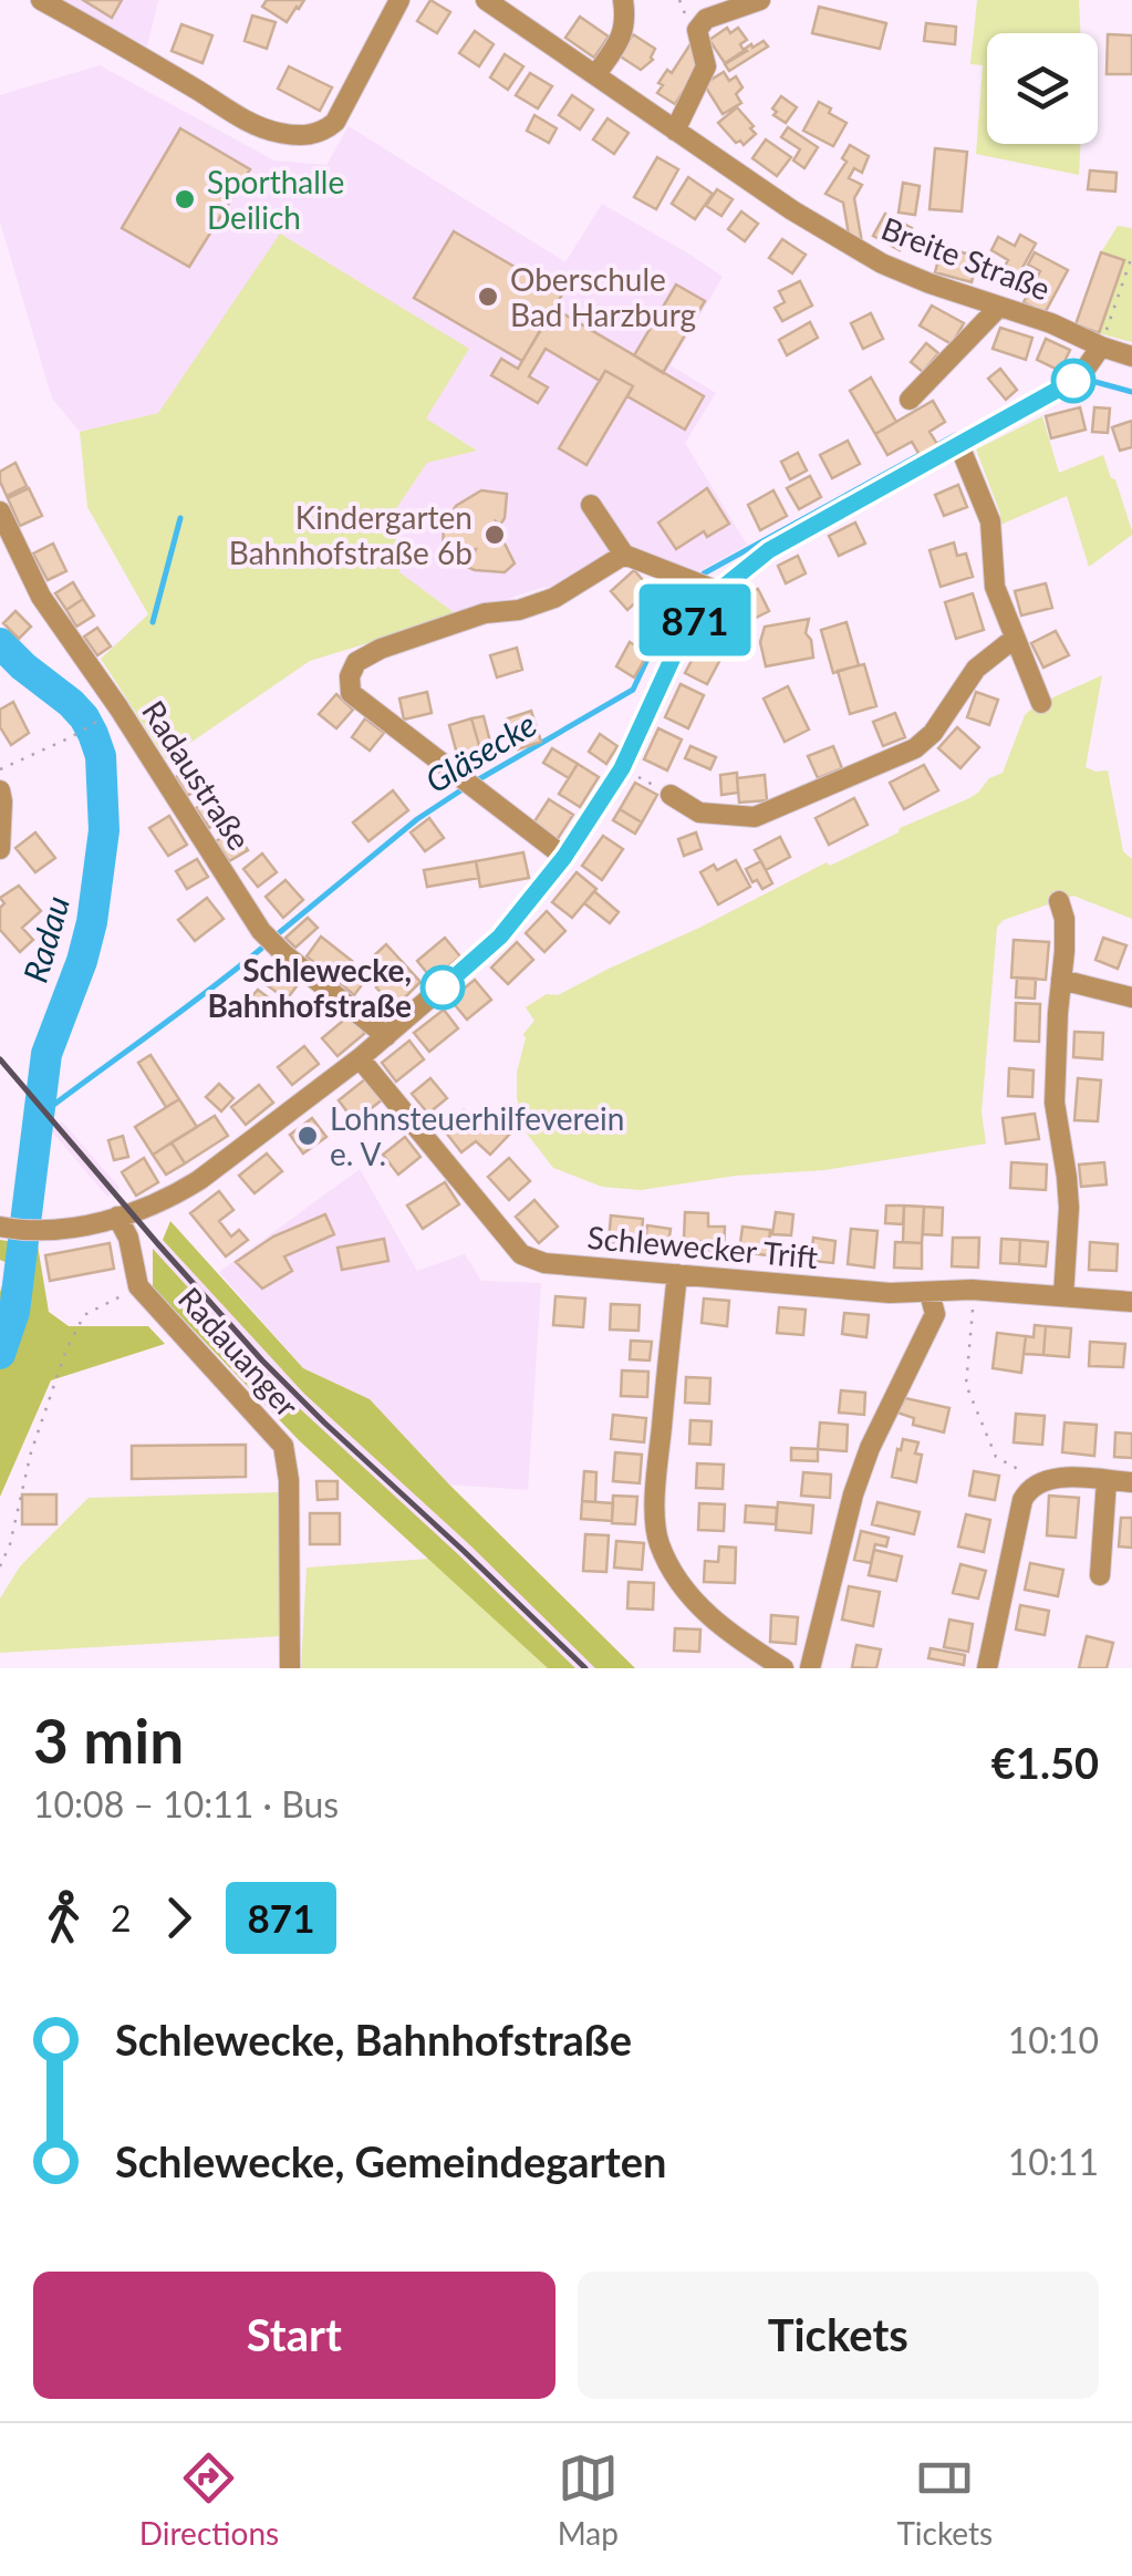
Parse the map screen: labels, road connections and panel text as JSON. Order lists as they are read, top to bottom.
{
  "streets": {
    "street": [
      "Breite Straße",
      "Radaustraße",
      "Schlewecker Trift",
      "Radauanger"
    ]
  },
  "water": ["Gläsecke", "Radau"],
  "places": [
    "Sporthalle Deilich",
    "Oberschule Bad Harzburg",
    "Kindergarten Bahnhofstraße 6b",
    "Schlewecke, Bahnhofstraße",
    "Lohnsteuerhilfeverein e. V."
  ],
  "lines": ["bus line 871"],
  "page": {
    "on_map": "871",
    "heading": ["3 min", "10:08 – 10:11 · Bus", "€1.50"],
    "legs": ["2", "871"],
    "list": [
      {
        "name": "Schlewecke, Bahnhofstraße",
        "value": "10:10"
      },
      {
        "name": "Schlewecke, Gemeindegarten",
        "value": "10:11"
      }
    ],
    "buttons": ["Start", "Tickets"],
    "tabs": ["Directions", "Map", "Tickets"]
  }
}
